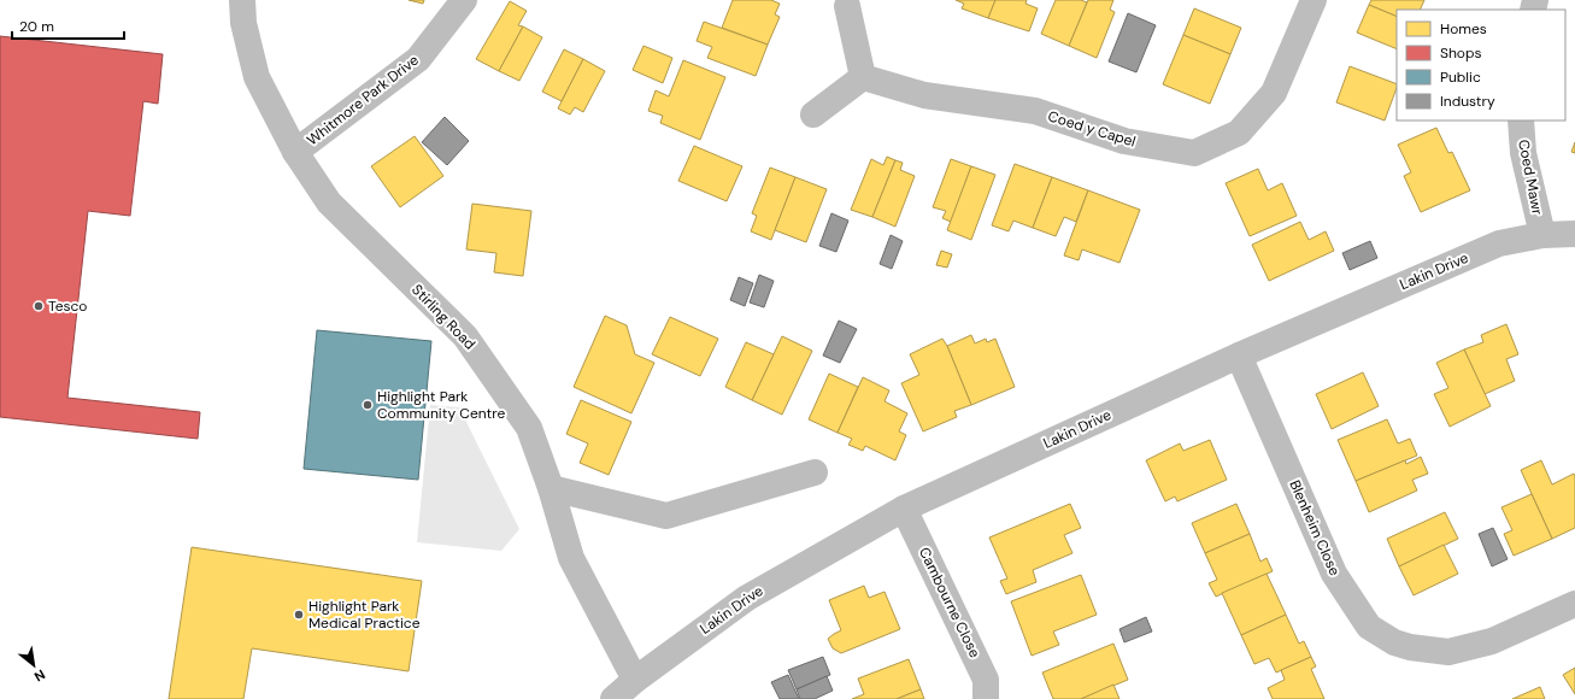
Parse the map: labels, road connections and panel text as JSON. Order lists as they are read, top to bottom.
{
  "streets": {
    "street": [
      "Whitmore Park Drive",
      "Coed y Capel",
      "Coed Mawr",
      "Lakin Drive",
      "Stirling Road",
      "Blenheim Close",
      "Cambourne Close"
    ]
  },
  "crossings": [
    ["Whitmore Park Drive", "Stirling Road"],
    ["Coed Mawr", "Lakin Drive"],
    ["Lakin Drive", "Stirling Road"],
    ["Lakin Drive", "Blenheim Close"],
    ["Lakin Drive", "Cambourne Close"]
  ],
  "places": ["Tesco", "Highlight Park Community Centre", "Highlight Park Medical Practice"],
  "legend": [
    "Homes",
    "Shops",
    "Public",
    "Industry"
  ],
  "scale_bar": "20 m",
  "north": "bottom right"
}
